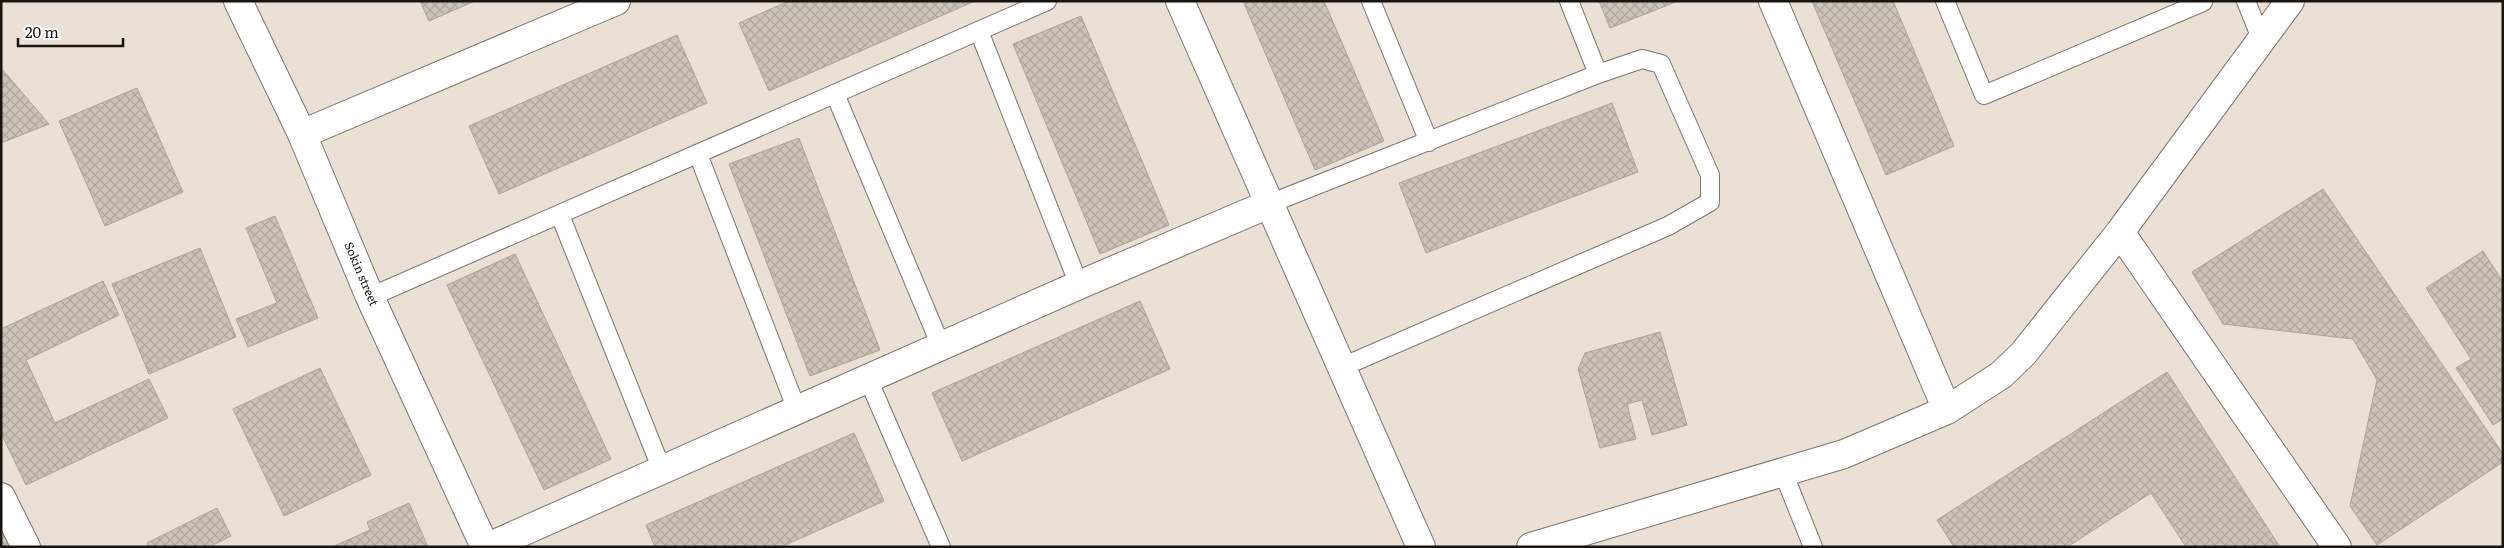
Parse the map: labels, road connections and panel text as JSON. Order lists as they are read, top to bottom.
{
  "streets": {
    "street": ["Sokin street"]
  },
  "scale_bar": "20 m"
}
